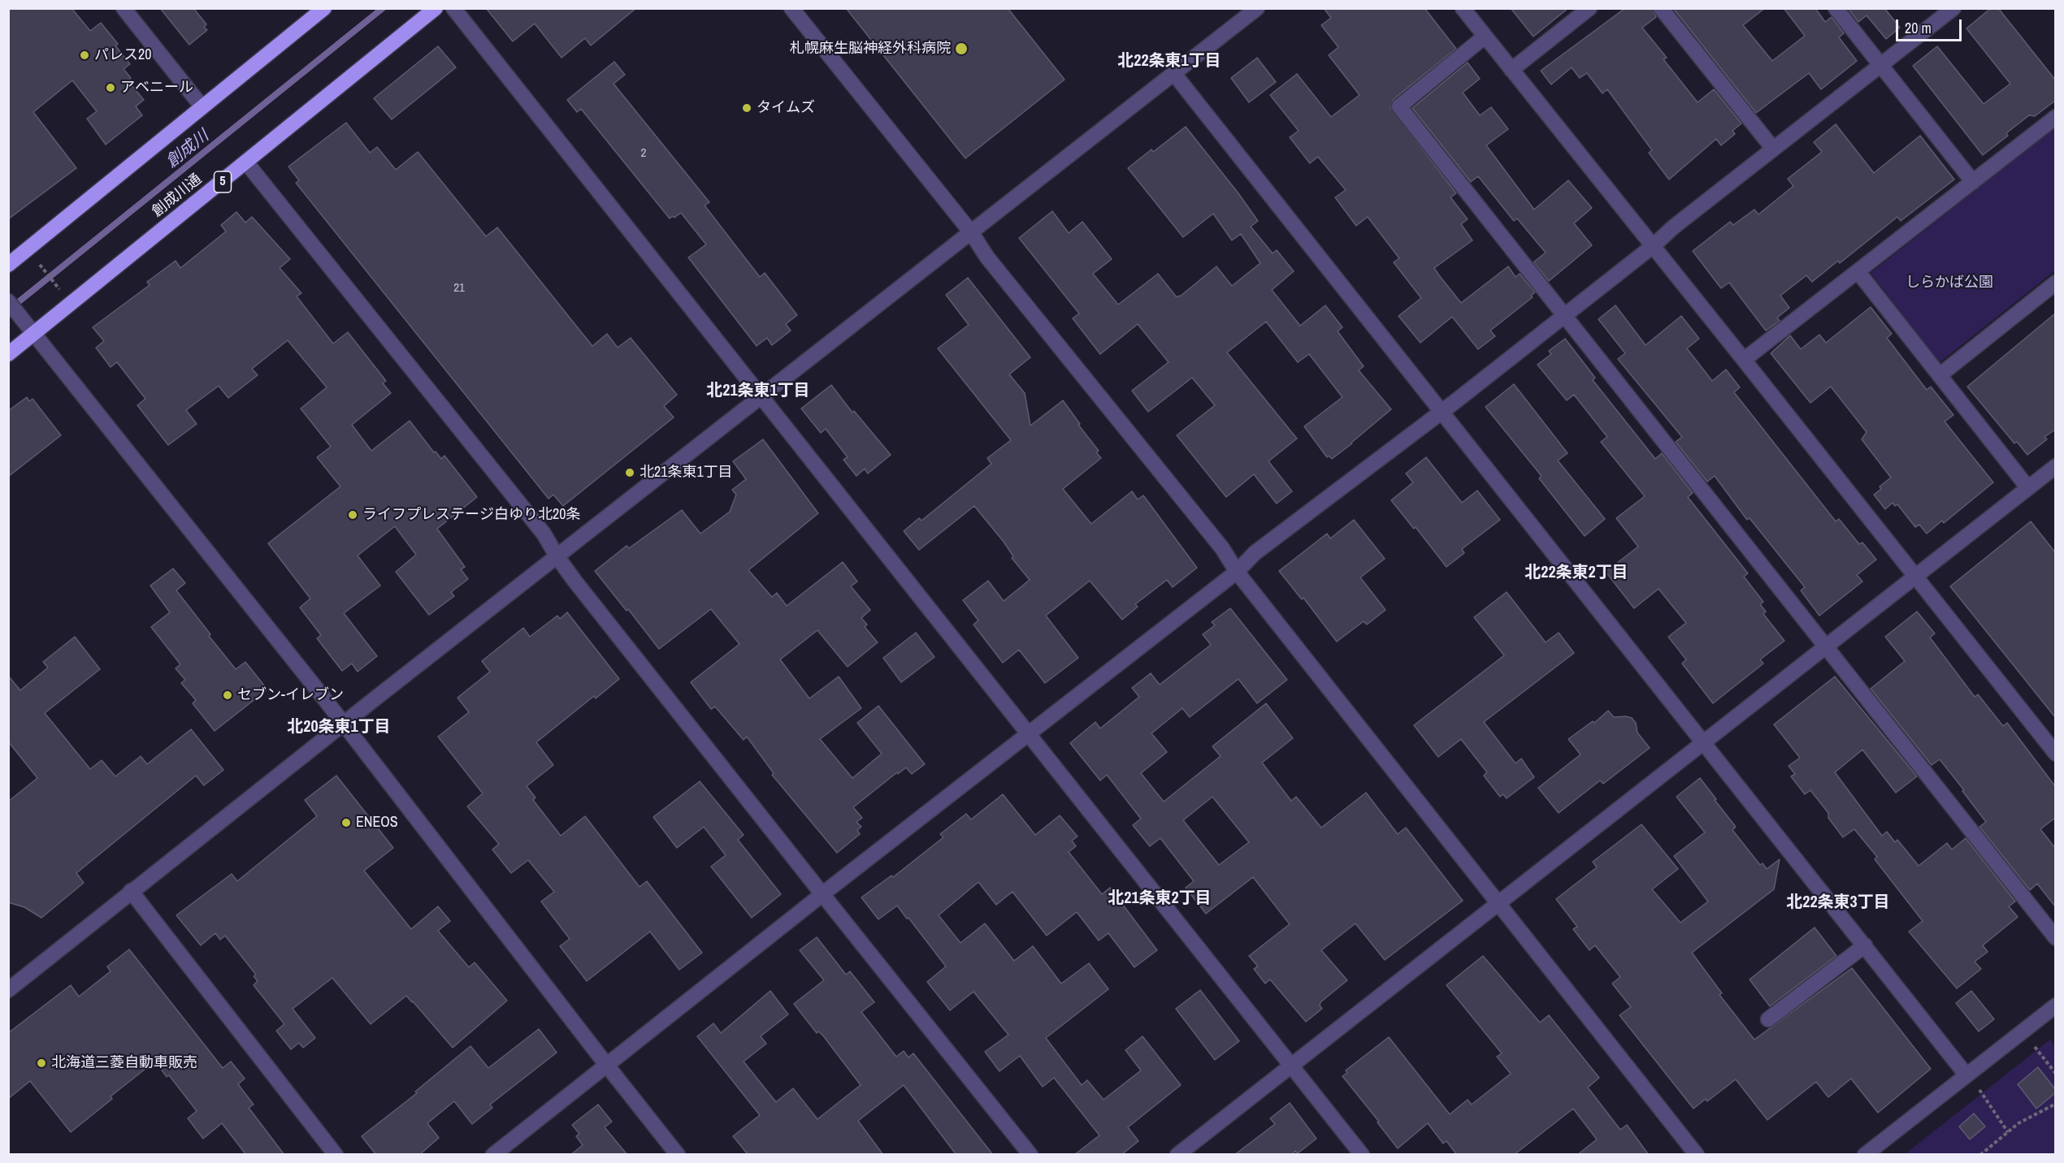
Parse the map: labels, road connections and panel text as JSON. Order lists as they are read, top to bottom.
{
  "streets": {
    "highway": ["5", "創成川通"]
  },
  "districts": [
    "北22条東1丁目",
    "北21条東1丁目",
    "北22条東2丁目",
    "北20条東1丁目",
    "北21条東2丁目",
    "北22条東3丁目"
  ],
  "water": ["創成川"],
  "parks": ["しらかば公園"],
  "places": [
    "札幌麻生脳神経外科病院",
    "パレス20",
    "アベニール",
    "タイムズ",
    "北21条東1丁目",
    "ライフプレステージ白ゆり北20条",
    "セブン-イレブン",
    "ENEOS",
    "北海道三菱自動車販売"
  ],
  "house_numbers": ["2", "21"],
  "scale_bar": "20 m"
}
